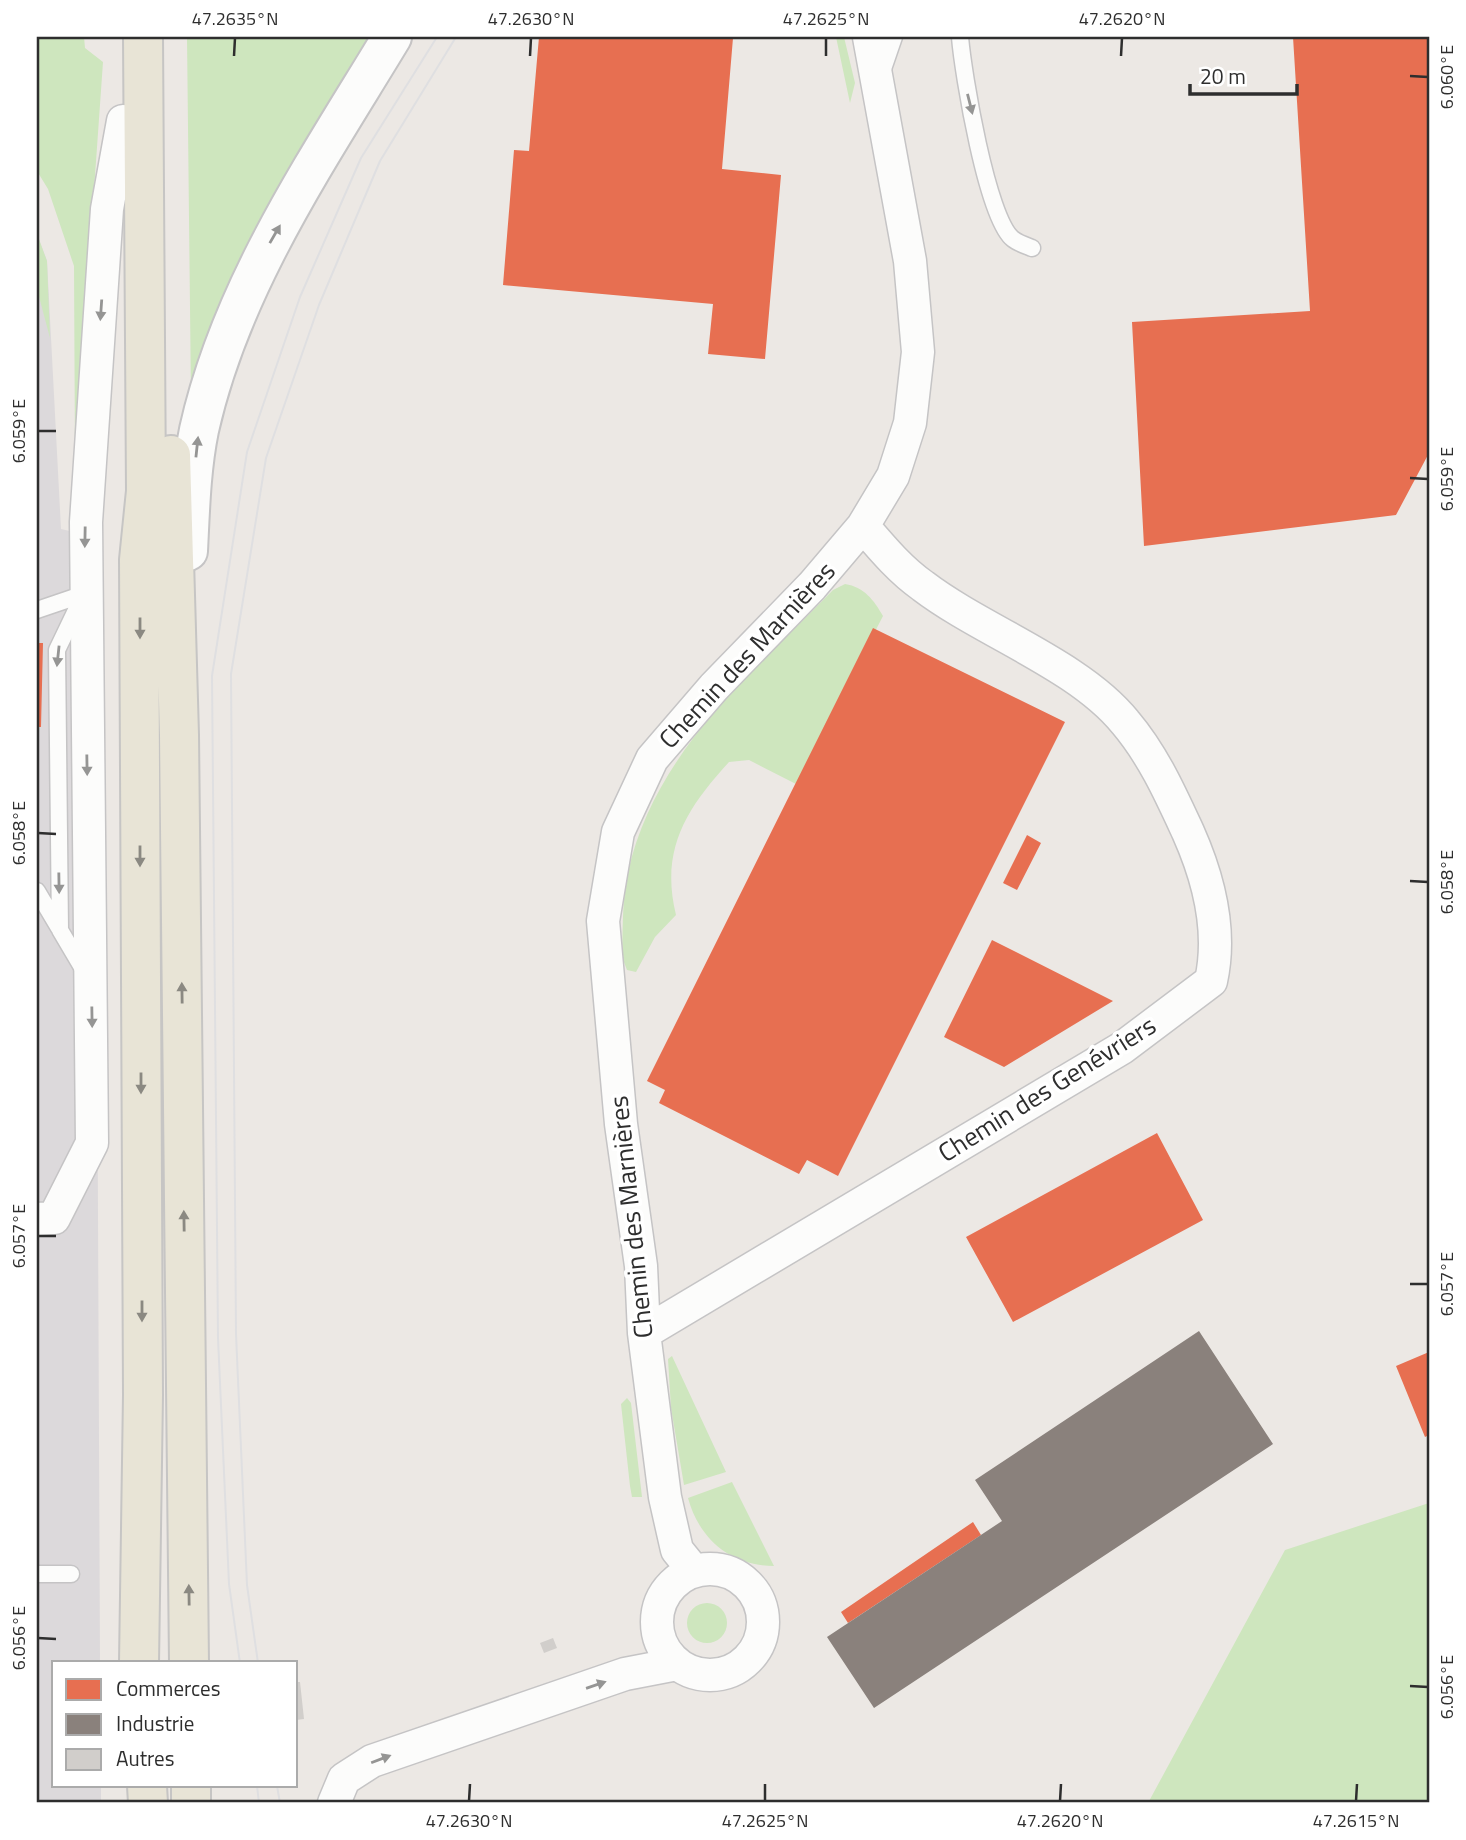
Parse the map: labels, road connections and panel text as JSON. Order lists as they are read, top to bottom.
{
  "streets": {
    "street": ["Chemin des Marnières", "Chemin des Genévriers"]
  },
  "crossings": [
    ["Chemin des Marnières", "Chemin des Genévriers"]
  ],
  "legend": ["Commerces", "Industrie", "Autres"],
  "scale_bar": "20 m",
  "coordinates": [
    "47.2635°N",
    "47.2630°N",
    "47.2625°N",
    "47.2620°N",
    "6.060°E",
    "6.059°E",
    "6.058°E",
    "6.057°E",
    "6.056°E",
    "47.2615°N"
  ]
}
